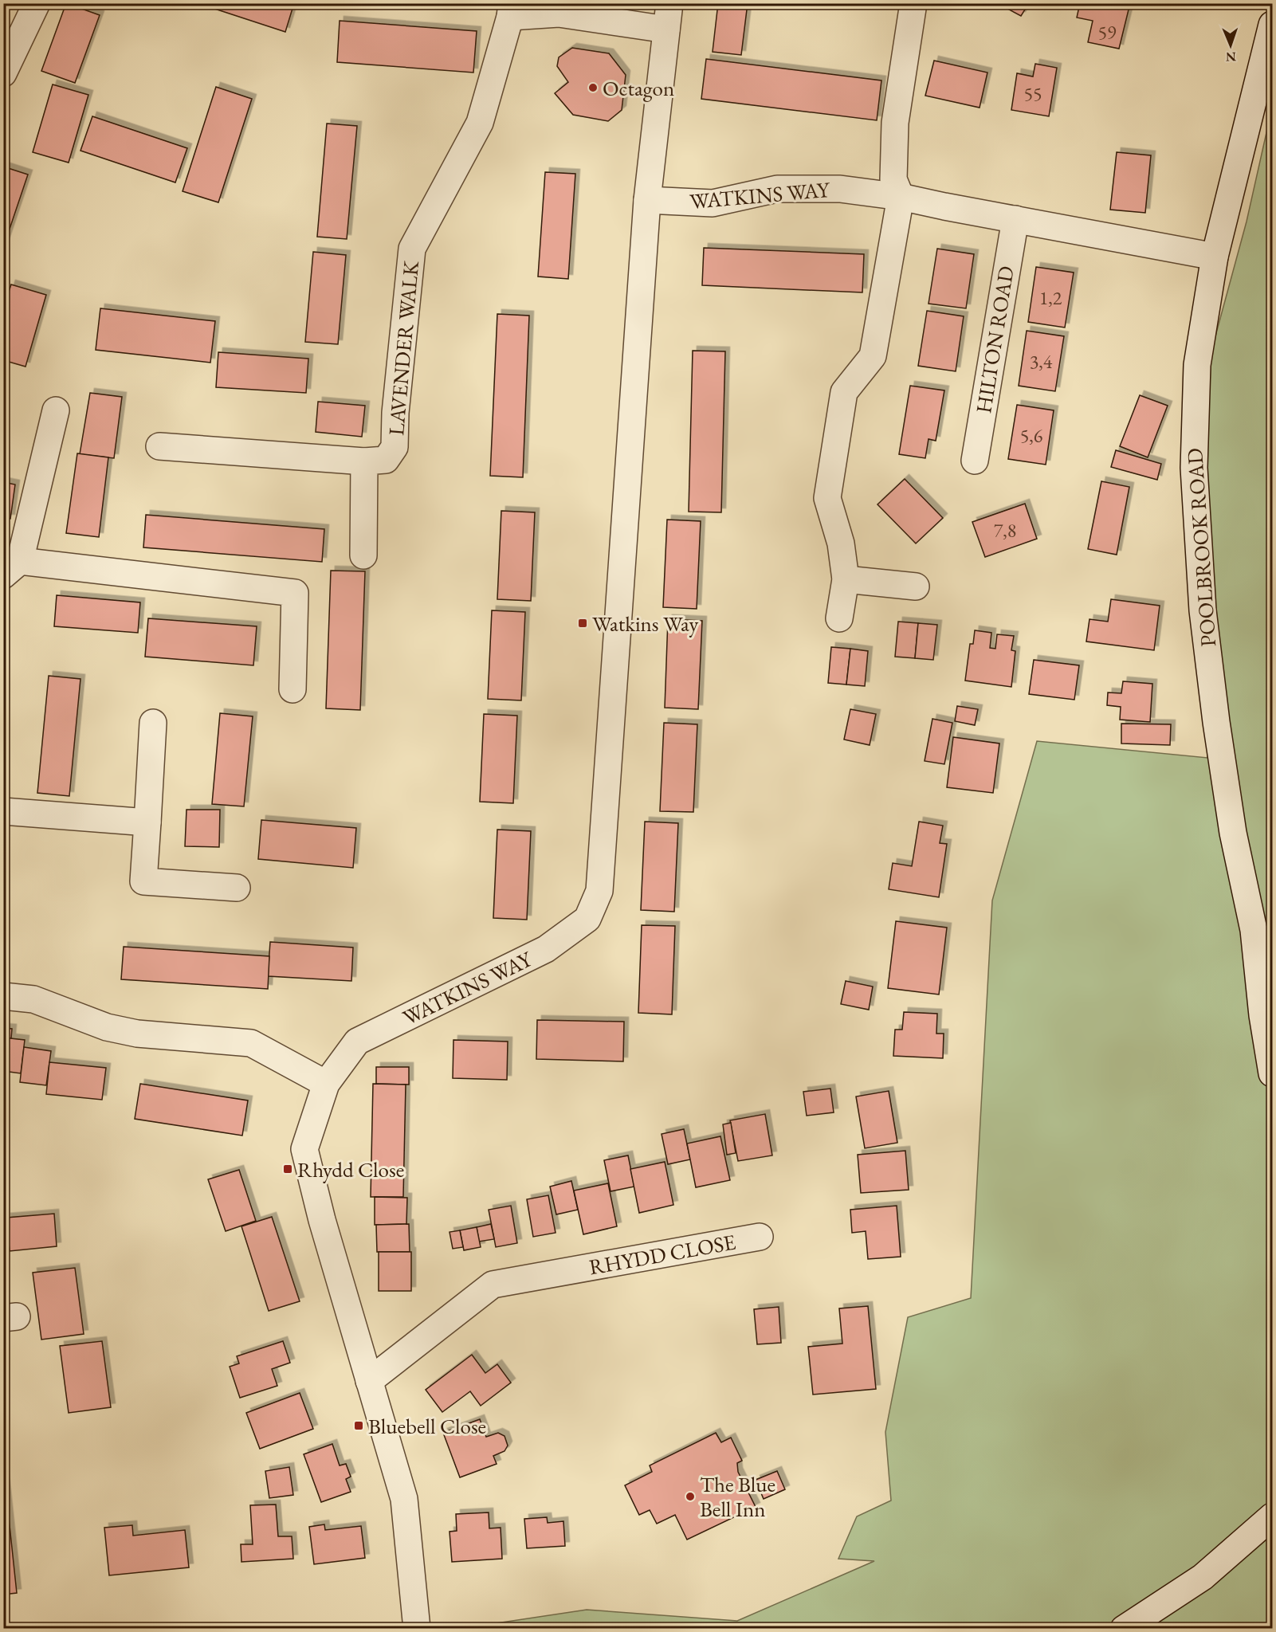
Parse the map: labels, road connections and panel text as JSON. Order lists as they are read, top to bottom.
{
  "streets": {
    "street": [
      "WATKINS WAY",
      "HILTON ROAD",
      "LAVENDER WALK",
      "POOLBROOK ROAD",
      "RHYDD CLOSE"
    ]
  },
  "crossings": [
    ["WATKINS WAY", "HILTON ROAD"],
    ["WATKINS WAY", "POOLBROOK ROAD"]
  ],
  "places": {
    "other": ["Octagon", "The Blue Bell Inn"],
    "transit": ["Watkins Way", "Rhydd Close", "Bluebell Close"]
  },
  "house_numbers": [
    "59",
    "55",
    "1,2",
    "3,4",
    "5,6",
    "7,8"
  ],
  "north": "bottom"
}
